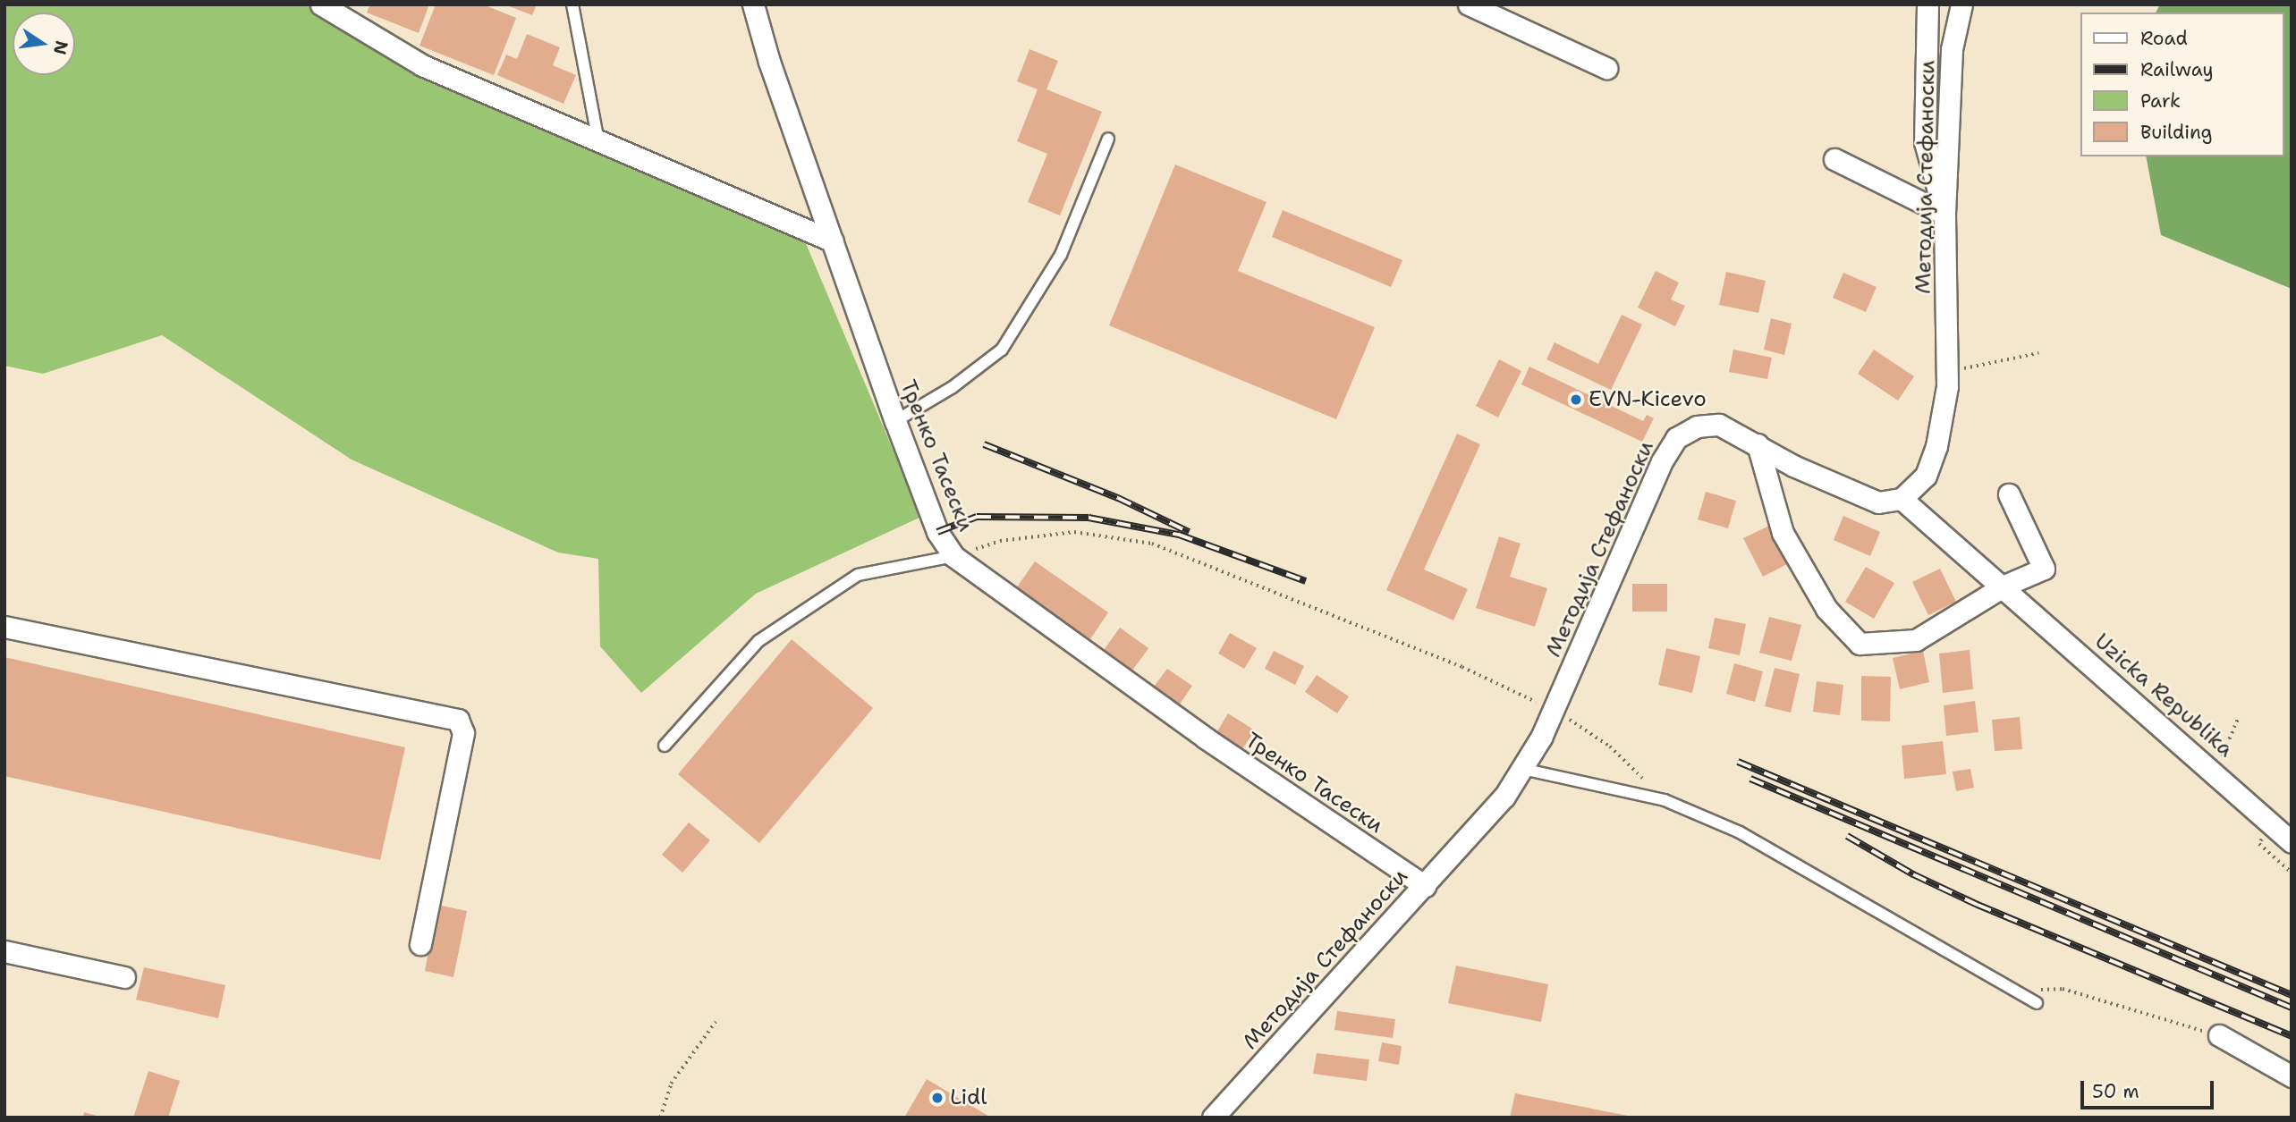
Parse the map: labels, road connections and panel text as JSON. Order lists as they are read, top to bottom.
{
  "streets": {
    "street": ["Методија Стефаноски", "Тренко Тасески", "Uzicka Republika"]
  },
  "crossings": [
    ["Методија Стефаноски", "Тренко Тасески"],
    ["Методија Стефаноски", "Uzicka Republika"]
  ],
  "places": ["EVN-Kicevo", "Lidl"],
  "legend": [
    "Road",
    "Railway",
    "Park",
    "Building"
  ],
  "scale_bar": "50 m",
  "north": "right"
}
